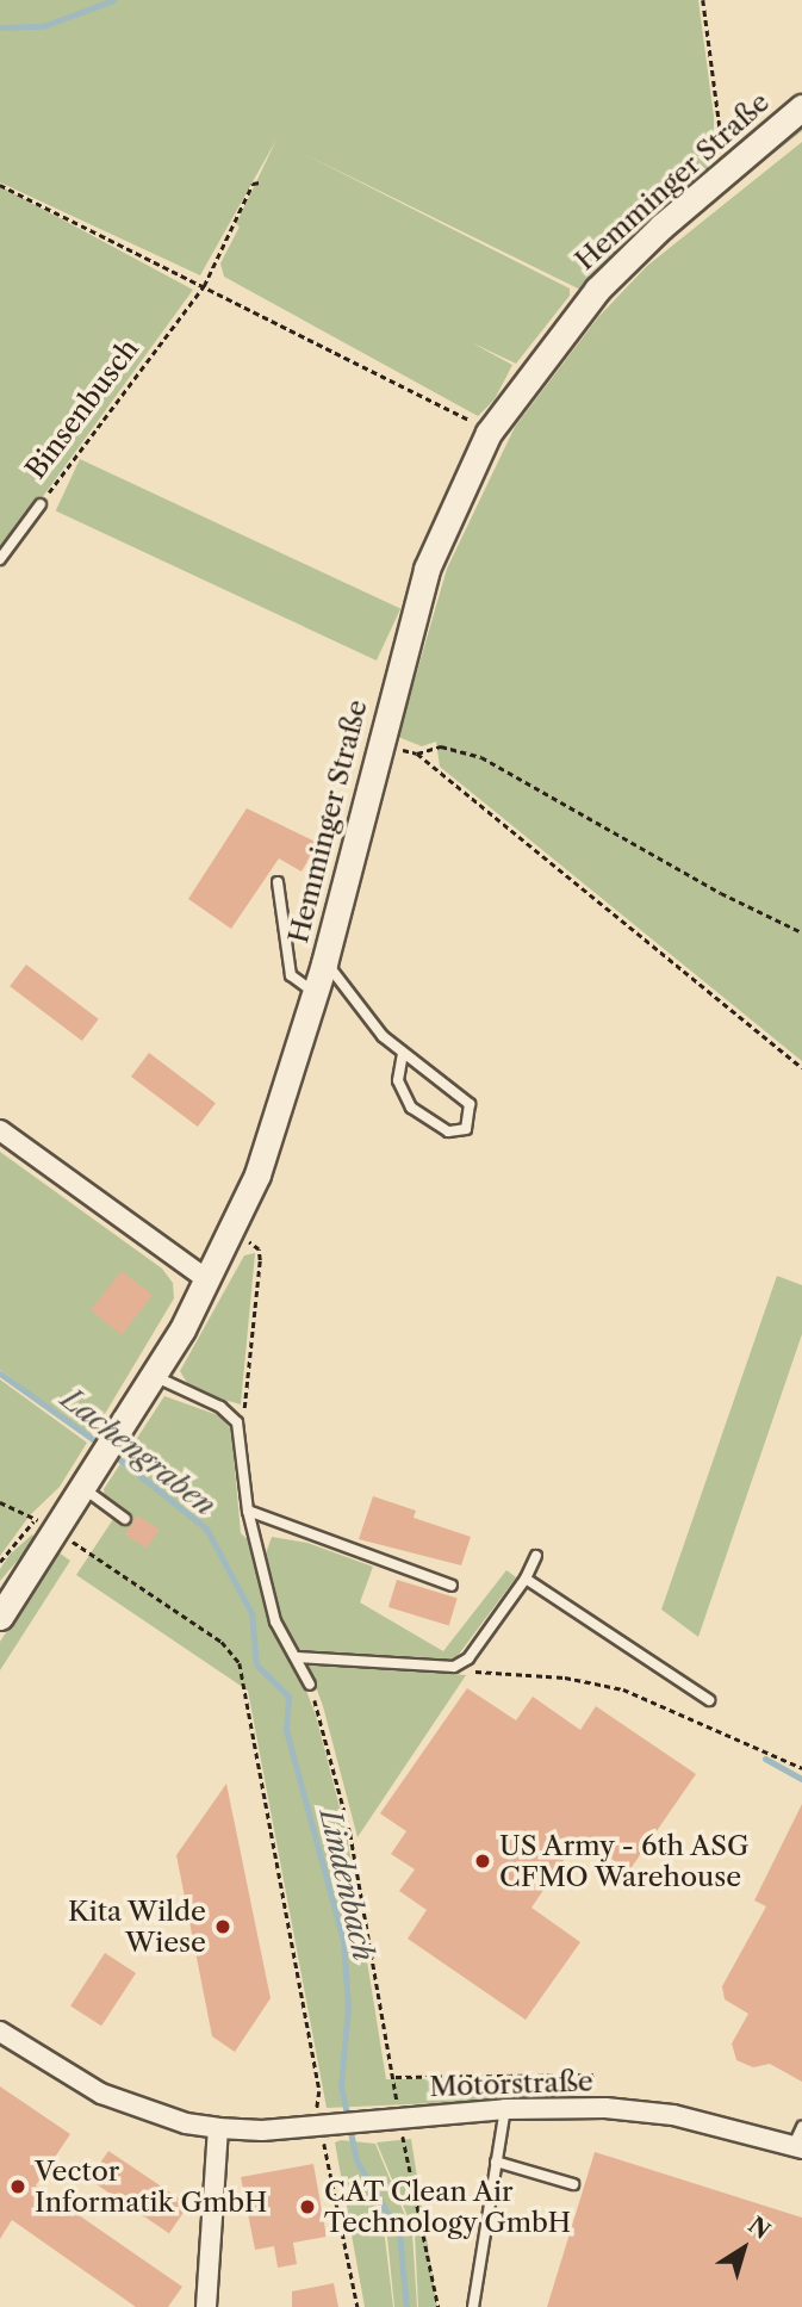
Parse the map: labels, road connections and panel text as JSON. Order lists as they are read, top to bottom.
{
  "streets": {
    "main road": ["Hemminger Straße"],
    "street": ["Motorstraße"],
    "lane": ["Binsenbusch"]
  },
  "water": ["Lachengraben", "Lindenbach"],
  "places": [
    "US Army - 6th ASG CFMO Warehouse",
    "Kita Wilde Wiese",
    "Vector Informatik GmbH",
    "CAT Clean Air Technology GmbH"
  ],
  "north": "top right"
}
